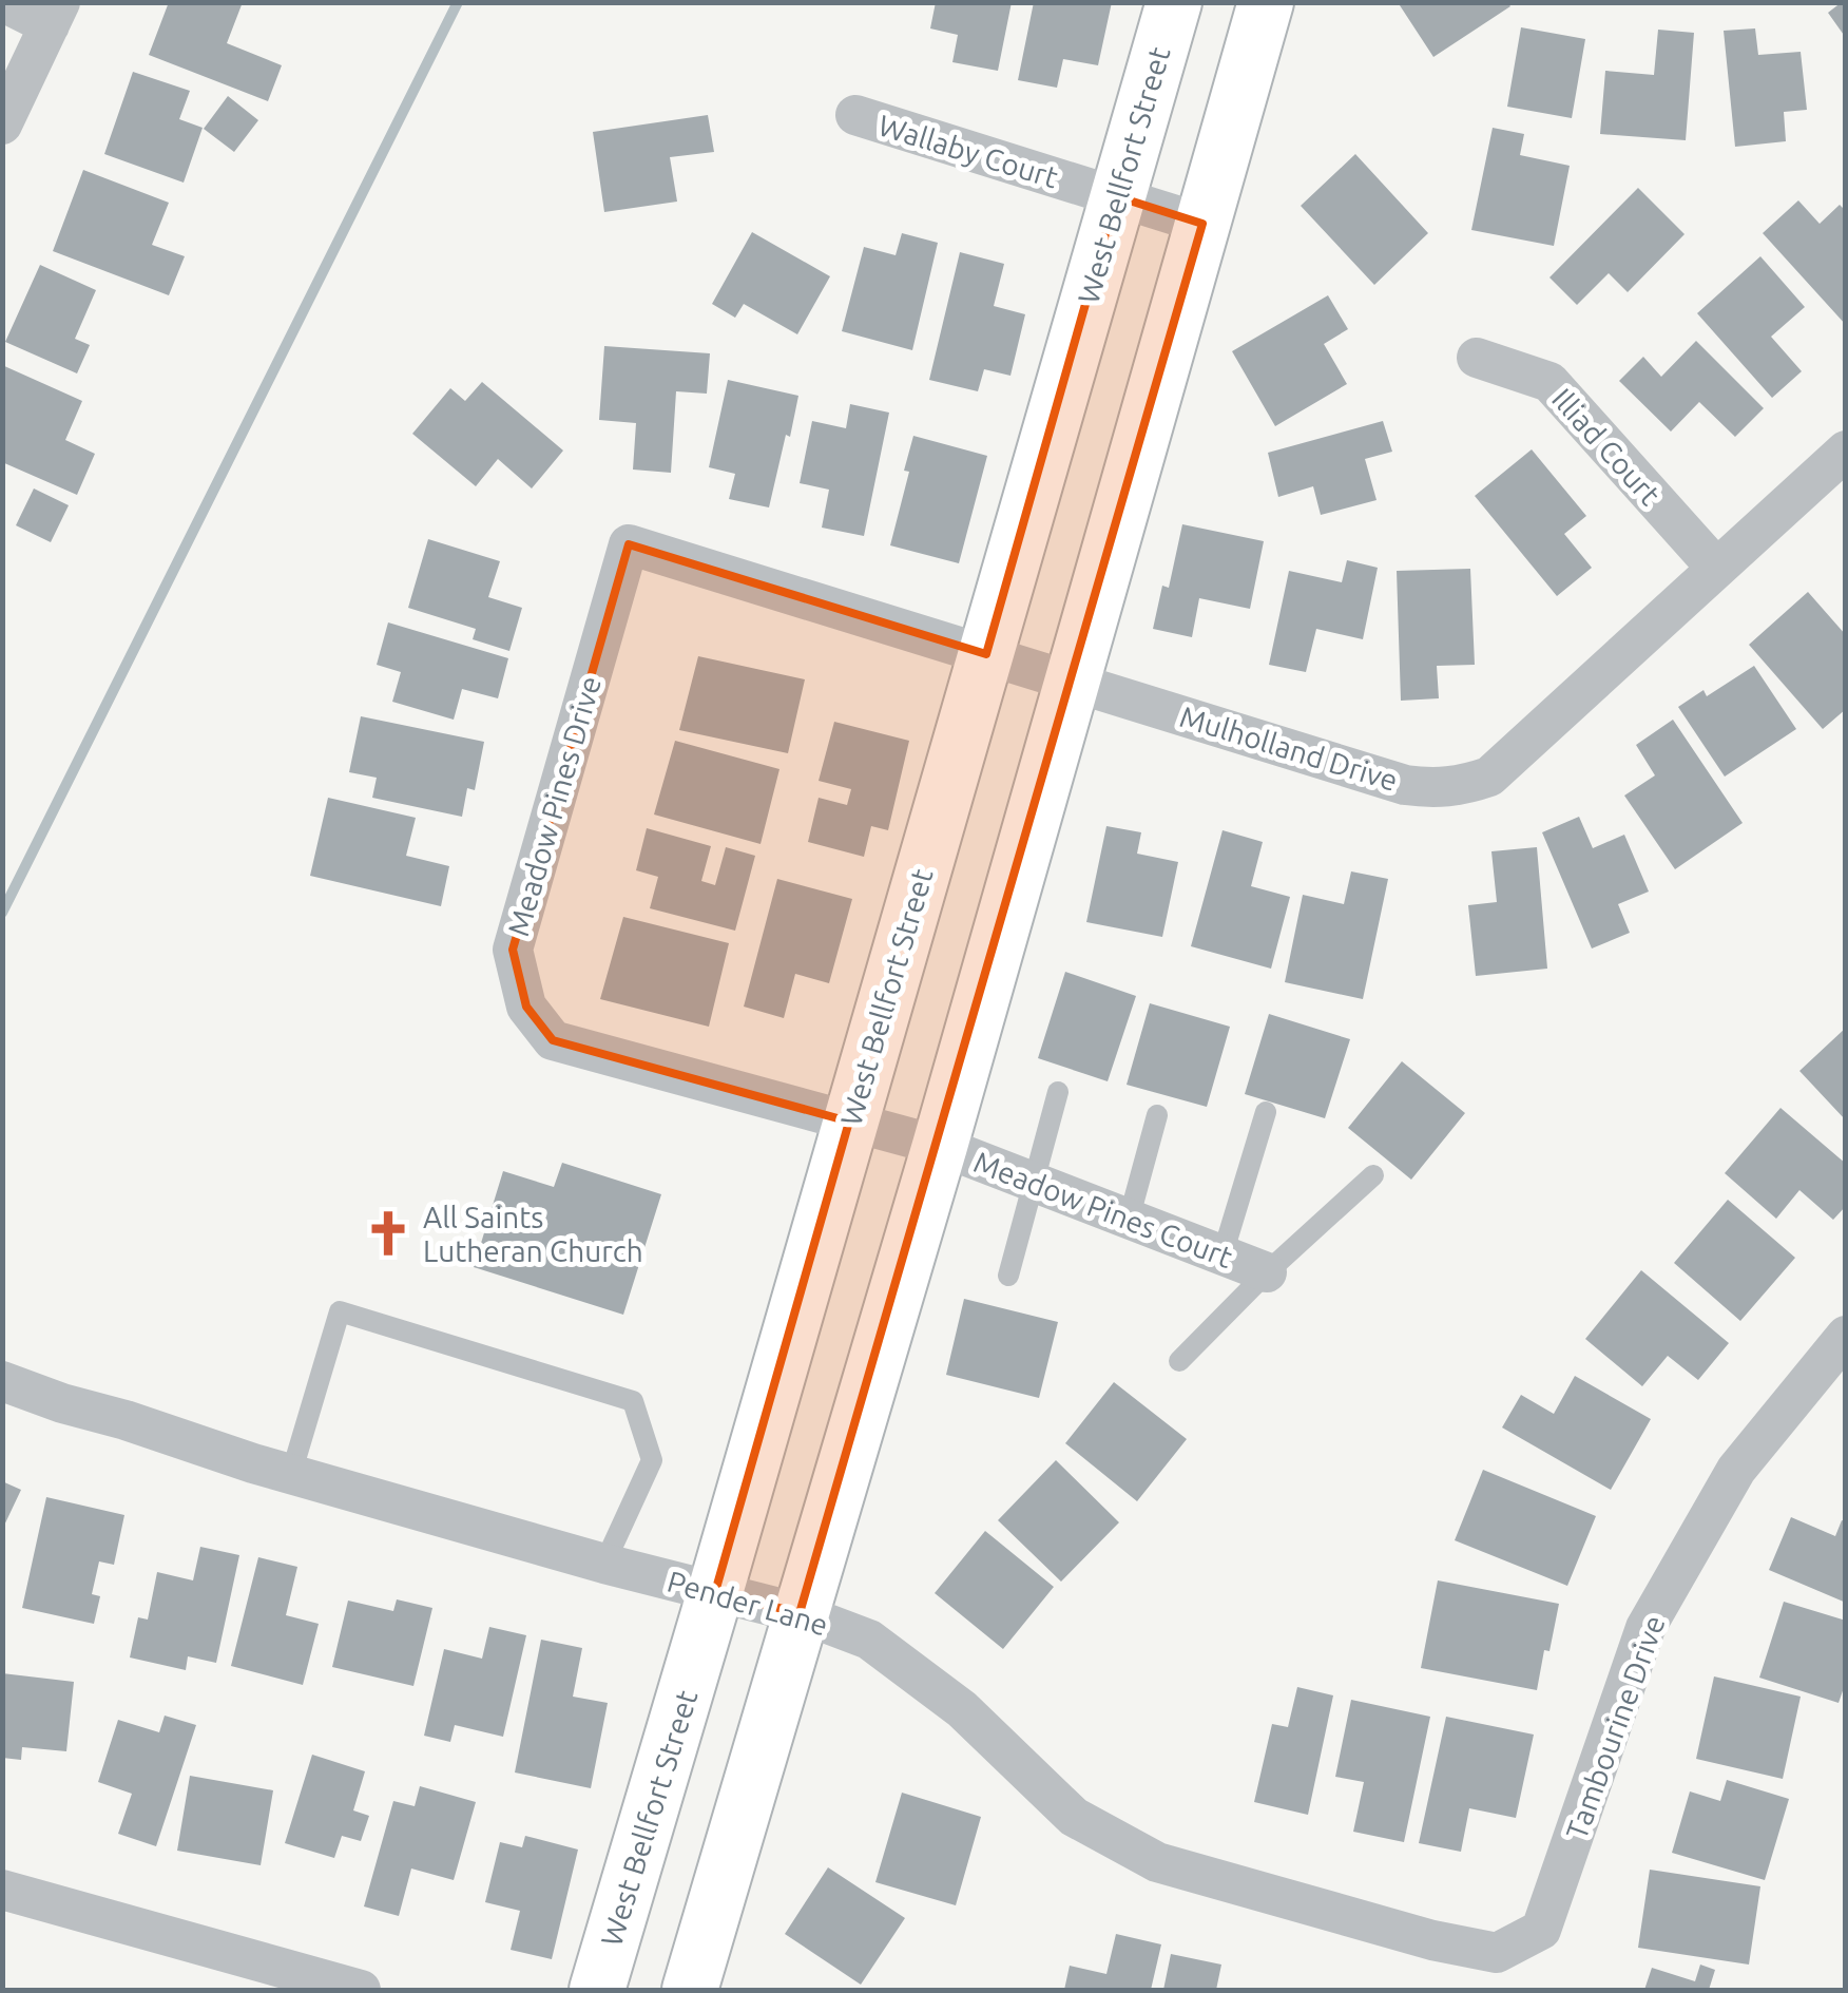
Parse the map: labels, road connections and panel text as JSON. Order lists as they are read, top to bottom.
{
  "streets": {
    "main road": ["West Bellfort Street"],
    "street": [
      "Wallaby Court",
      "Illiad Court",
      "Mulholland Drive",
      "Meadow Pines Drive",
      "Meadow Pines Court",
      "Pender Lane",
      "Tambourine Drive"
    ]
  },
  "crossings": [
    ["Wallaby Court", "West Bellfort Street"],
    ["West Bellfort Street", "Mulholland Drive"],
    ["West Bellfort Street", "Meadow Pines Drive"],
    ["West Bellfort Street", "Pender Lane"],
    ["Illiad Court", "Mulholland Drive"],
    ["Mulholland Drive", "Meadow Pines Drive"],
    ["Meadow Pines Drive", "Meadow Pines Court"],
    ["Pender Lane", "Tambourine Drive"]
  ],
  "places": {
    "church": ["All Saints Lutheran Church"]
  }
}
